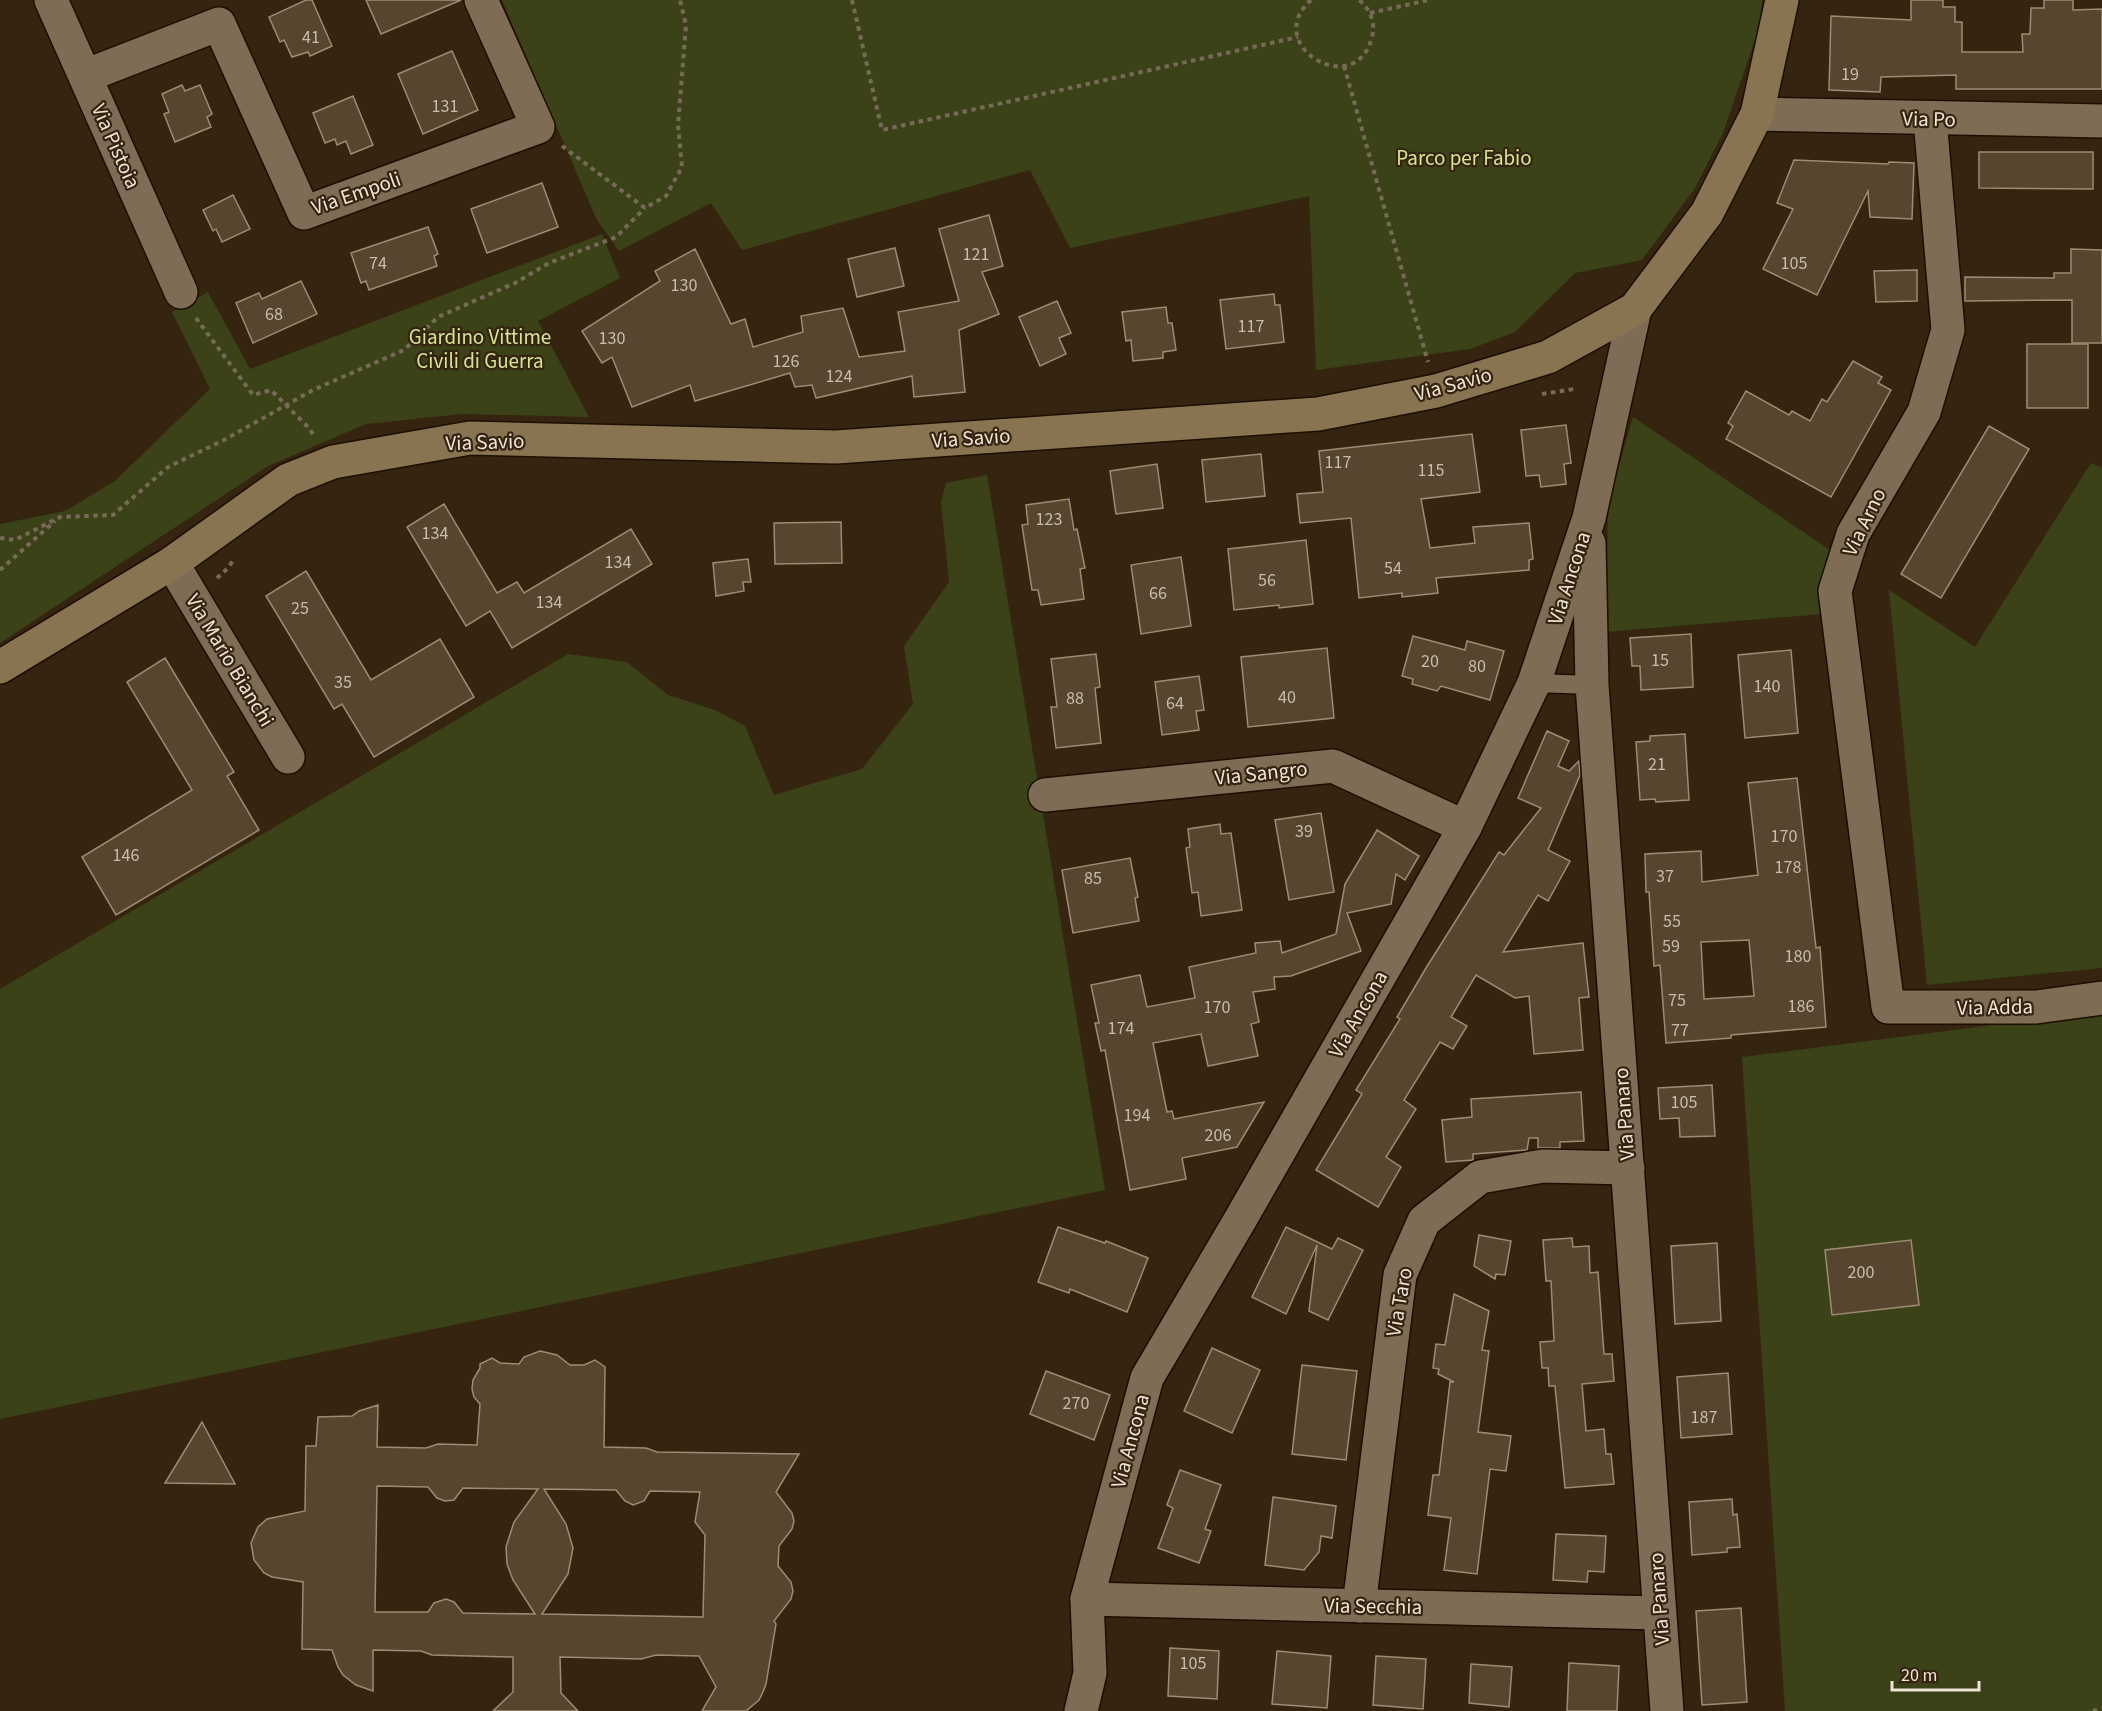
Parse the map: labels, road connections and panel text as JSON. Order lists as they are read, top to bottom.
{
  "streets": {
    "street": [
      "Via Po",
      "Via Pistoia",
      "Via Empoli",
      "Via Savio",
      "Via Arno",
      "Via Ancona",
      "Via Mario Bianchi",
      "Via Sangro",
      "Via Adda",
      "Via Panaro",
      "Via Taro",
      "Via Secchia"
    ]
  },
  "crossings": [
    ["Via Po", "Via Savio"],
    ["Via Po", "Via Arno"],
    ["Via Pistoia", "Via Empoli"],
    ["Via Savio", "Via Ancona"],
    ["Via Savio", "Via Mario Bianchi"],
    ["Via Arno", "Via Adda"],
    ["Via Ancona", "Via Sangro"],
    ["Via Ancona", "Via Panaro"],
    ["Via Ancona", "Via Secchia"],
    ["Via Panaro", "Via Taro"],
    ["Via Panaro", "Via Secchia"],
    ["Via Taro", "Via Secchia"]
  ],
  "parks": ["Parco per Fabio", "Giardino Vittime Civili di Guerra"],
  "house_numbers": [
    "41",
    "19",
    "131",
    "121",
    "74",
    "105",
    "130",
    "68",
    "117",
    "130",
    "126",
    "124",
    "117",
    "115",
    "123",
    "134",
    "134",
    "54",
    "56",
    "66",
    "134",
    "25",
    "15",
    "20",
    "80",
    "35",
    "140",
    "40",
    "88",
    "64",
    "21",
    "39",
    "170",
    "146",
    "178",
    "37",
    "85",
    "55",
    "59",
    "180",
    "75",
    "186",
    "170",
    "174",
    "77",
    "105",
    "194",
    "206",
    "200",
    "270",
    "187",
    "105"
  ],
  "scale_bar": "20 m"
}
